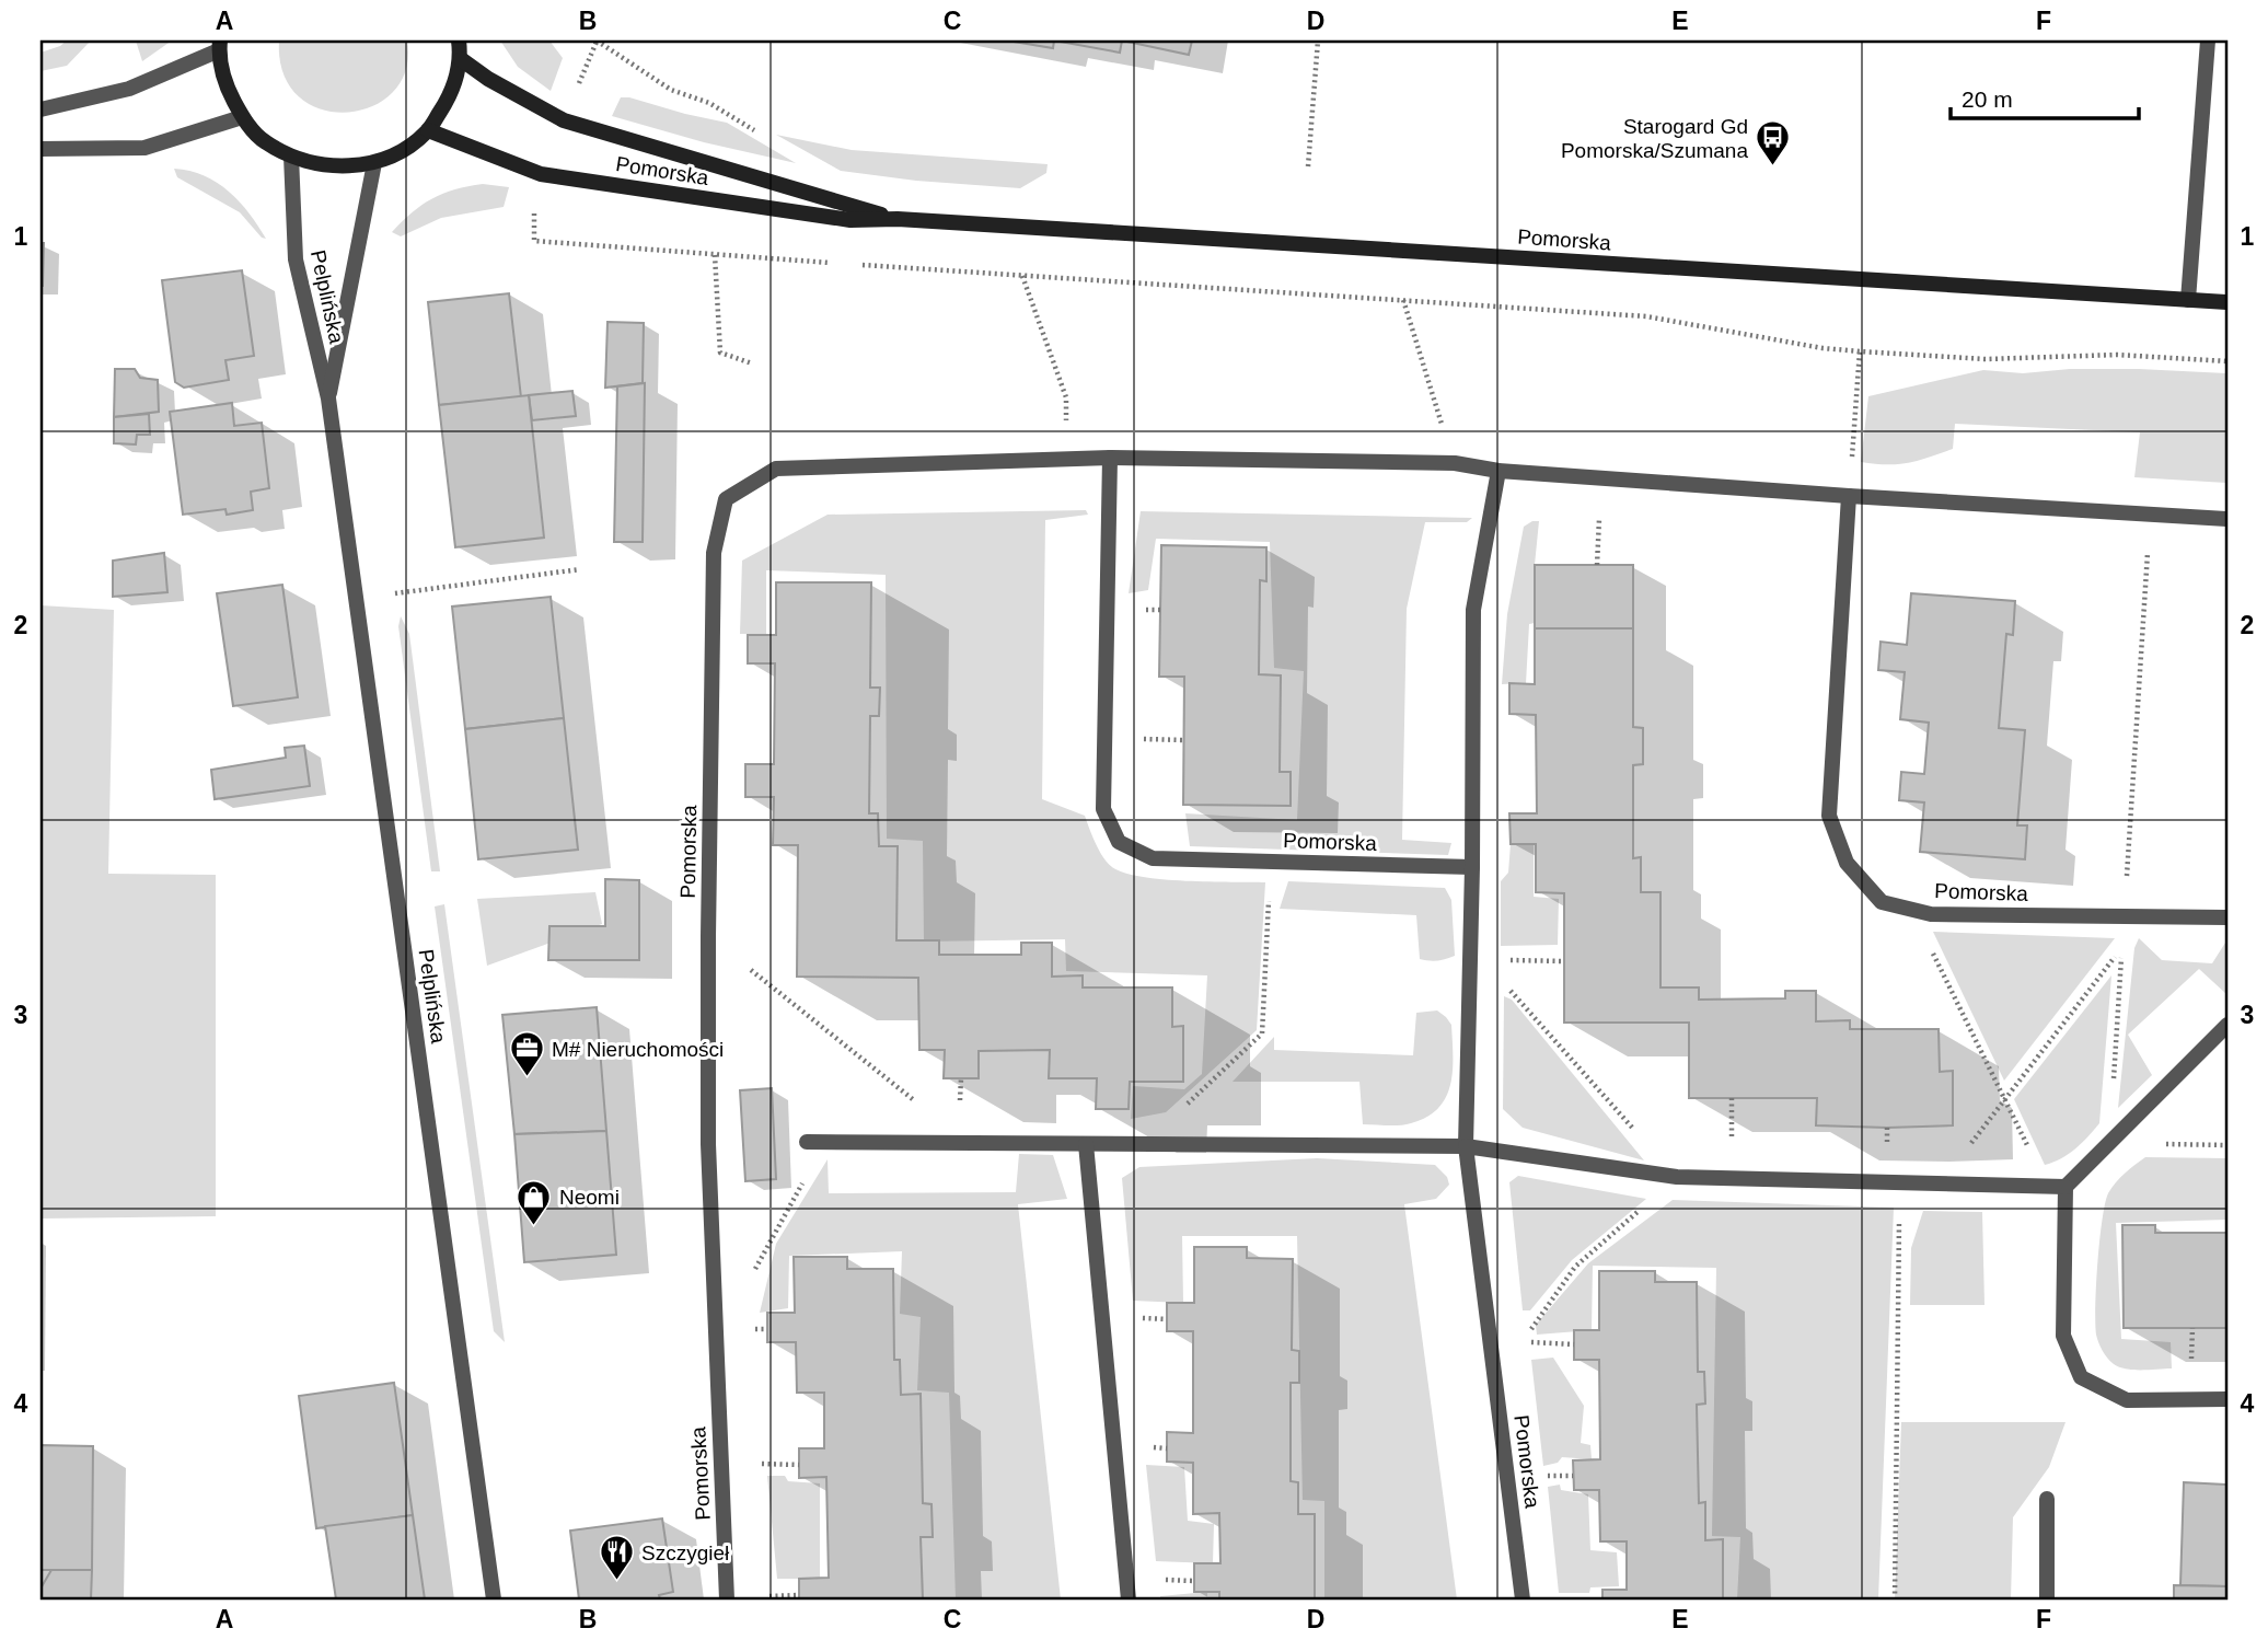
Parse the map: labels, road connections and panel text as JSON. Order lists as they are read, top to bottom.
{
  "streets": {
    "street": ["Pomorska", "Pelplińska"]
  },
  "places": {
    "bus stop": ["Starogard Gd Pomorska/Szumana"],
    "office": ["M# Nieruchomości"],
    "shop": ["Neomi"],
    "restaurant": ["Szczygieł"]
  },
  "scale_bar": "20 m",
  "grid": {
    "columns": [
      "A",
      "B",
      "C",
      "D",
      "E",
      "F"
    ],
    "rows": [
      "1",
      "2",
      "3",
      "4"
    ]
  }
}
